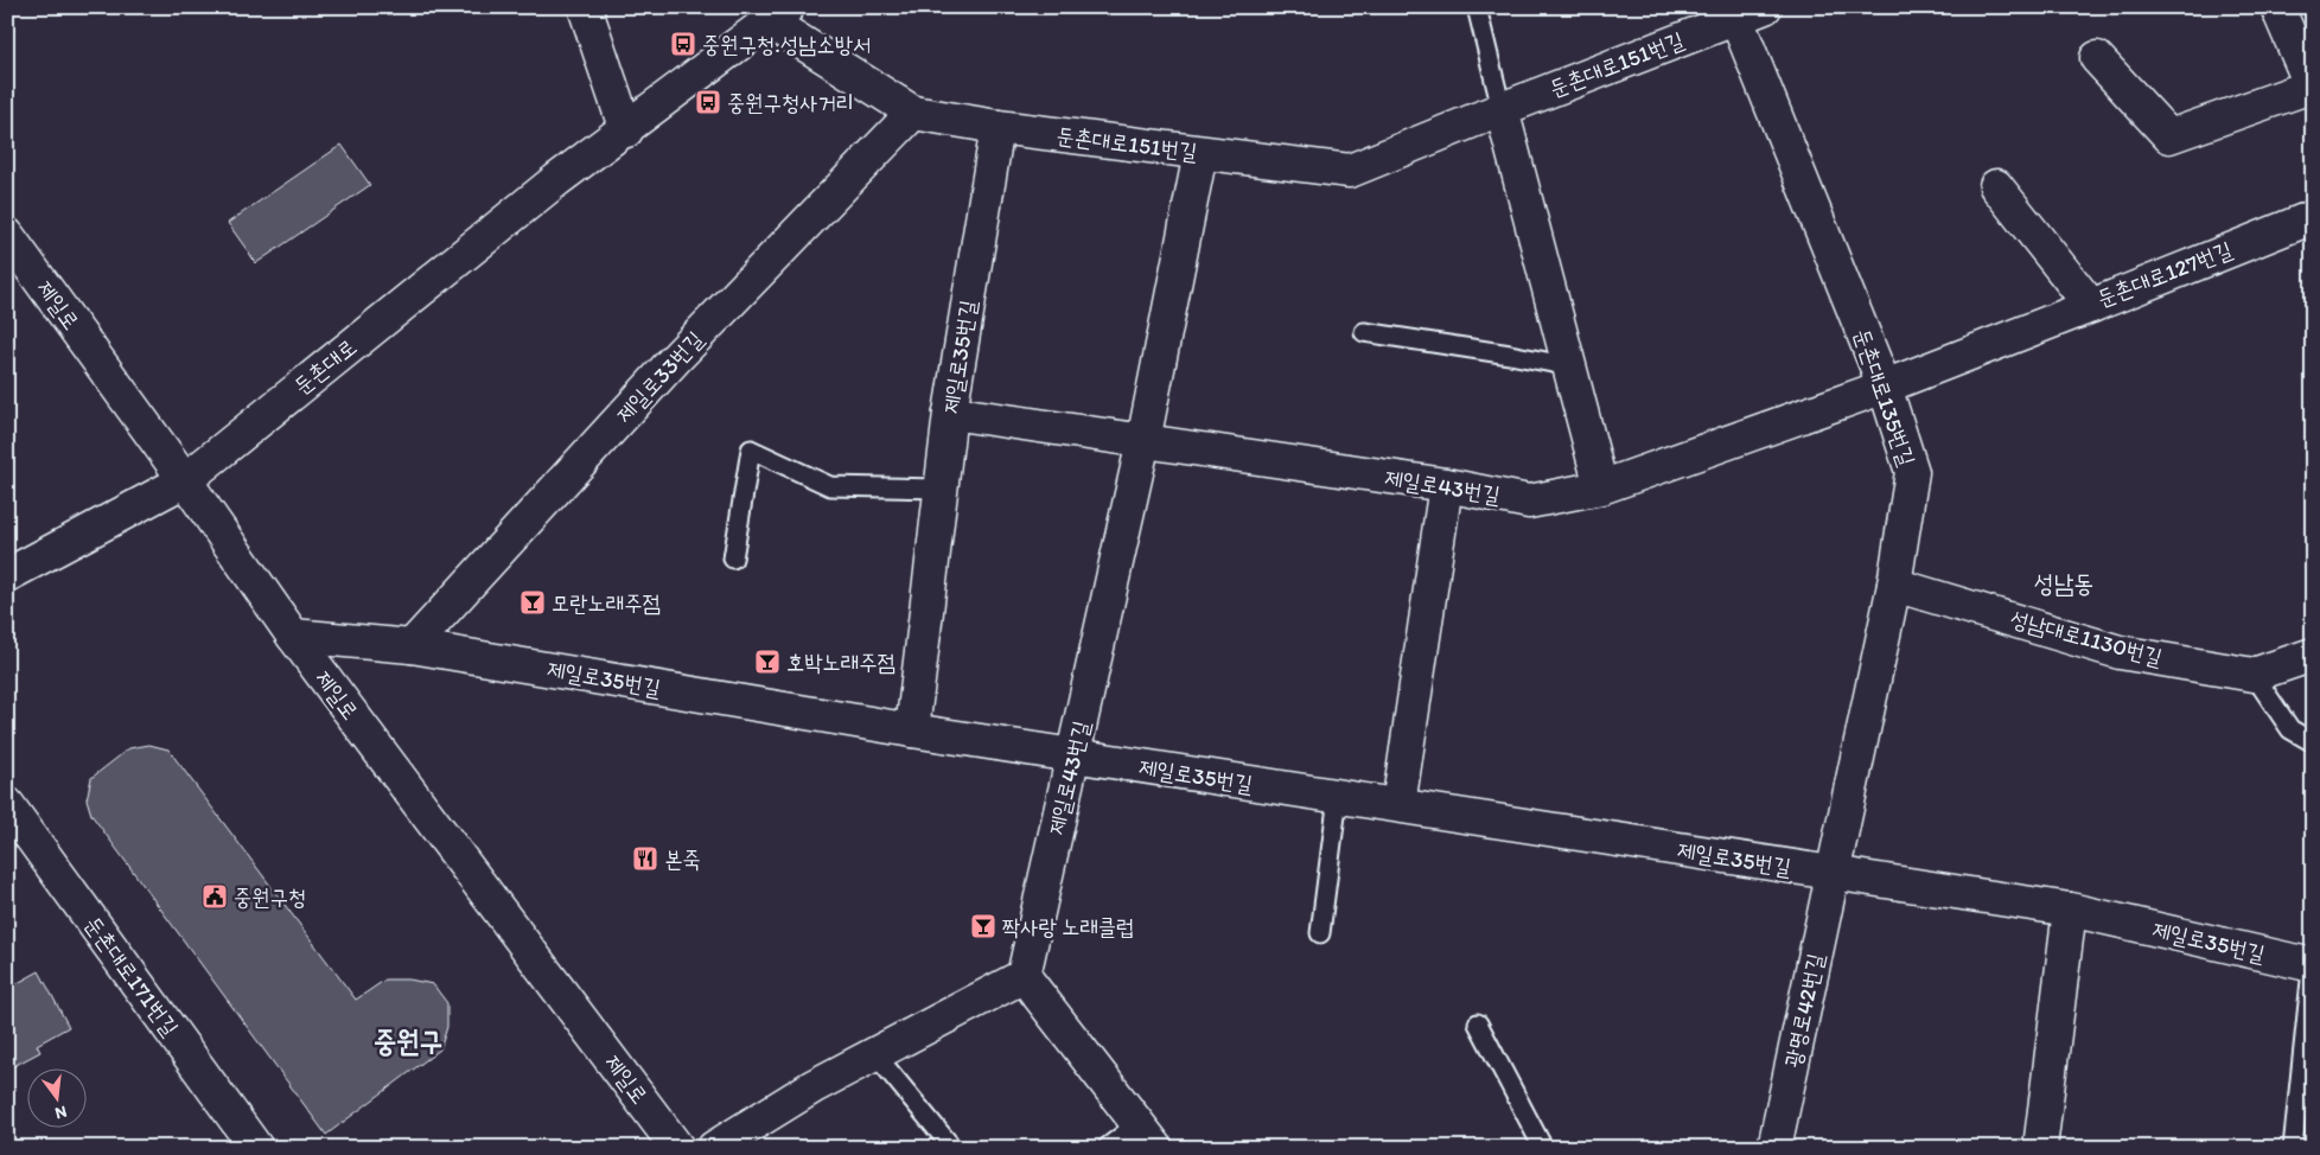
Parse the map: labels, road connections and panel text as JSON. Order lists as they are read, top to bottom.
{
  "streets": {
    "street": [
      "둔촌대로151번길",
      "둔촌대로127번길",
      "제일로",
      "제일로35번길",
      "둔촌대로",
      "제일로33번길",
      "둔촌대로135번길",
      "제일로43번길",
      "성남대로1130번길",
      "둔촌대로171번길",
      "광명로42번길"
    ]
  },
  "crossings": [
    ["둔촌대로151번길", "제일로35번길"],
    ["둔촌대로151번길", "둔촌대로"],
    ["둔촌대로151번길", "제일로33번길"],
    ["둔촌대로151번길", "둔촌대로135번길"],
    ["둔촌대로151번길", "제일로43번길"],
    ["둔촌대로127번길", "제일로43번길"],
    ["제일로", "제일로35번길"],
    ["제일로", "둔촌대로"],
    ["제일로35번길", "제일로33번길"],
    ["제일로35번길", "둔촌대로135번길"],
    ["제일로35번길", "제일로43번길"],
    ["제일로35번길", "광명로42번길"],
    ["둔촌대로135번길", "제일로43번길"],
    ["둔촌대로135번길", "성남대로1130번길"],
    ["둔촌대로135번길", "광명로42번길"]
  ],
  "districts": ["성남동", "중원구"],
  "places": {
    "bus stop": ["중원구청.성남소방서", "중원구청사거리"],
    "bar": ["모란노래주점", "호박노래주점", "짝사랑 노래클럽"],
    "restaurant": ["본죽"],
    "public building": ["중원구청"]
  },
  "north": "bottom"
}
